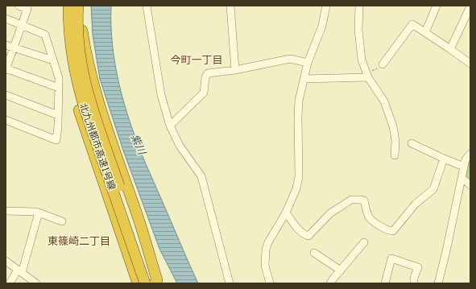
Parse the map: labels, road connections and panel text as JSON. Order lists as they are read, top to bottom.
{
  "streets": {
    "highway": ["北九州都市高速1号線"]
  },
  "districts": ["今町一丁目", "東篠崎二丁目"],
  "water": ["紫川"]
}
